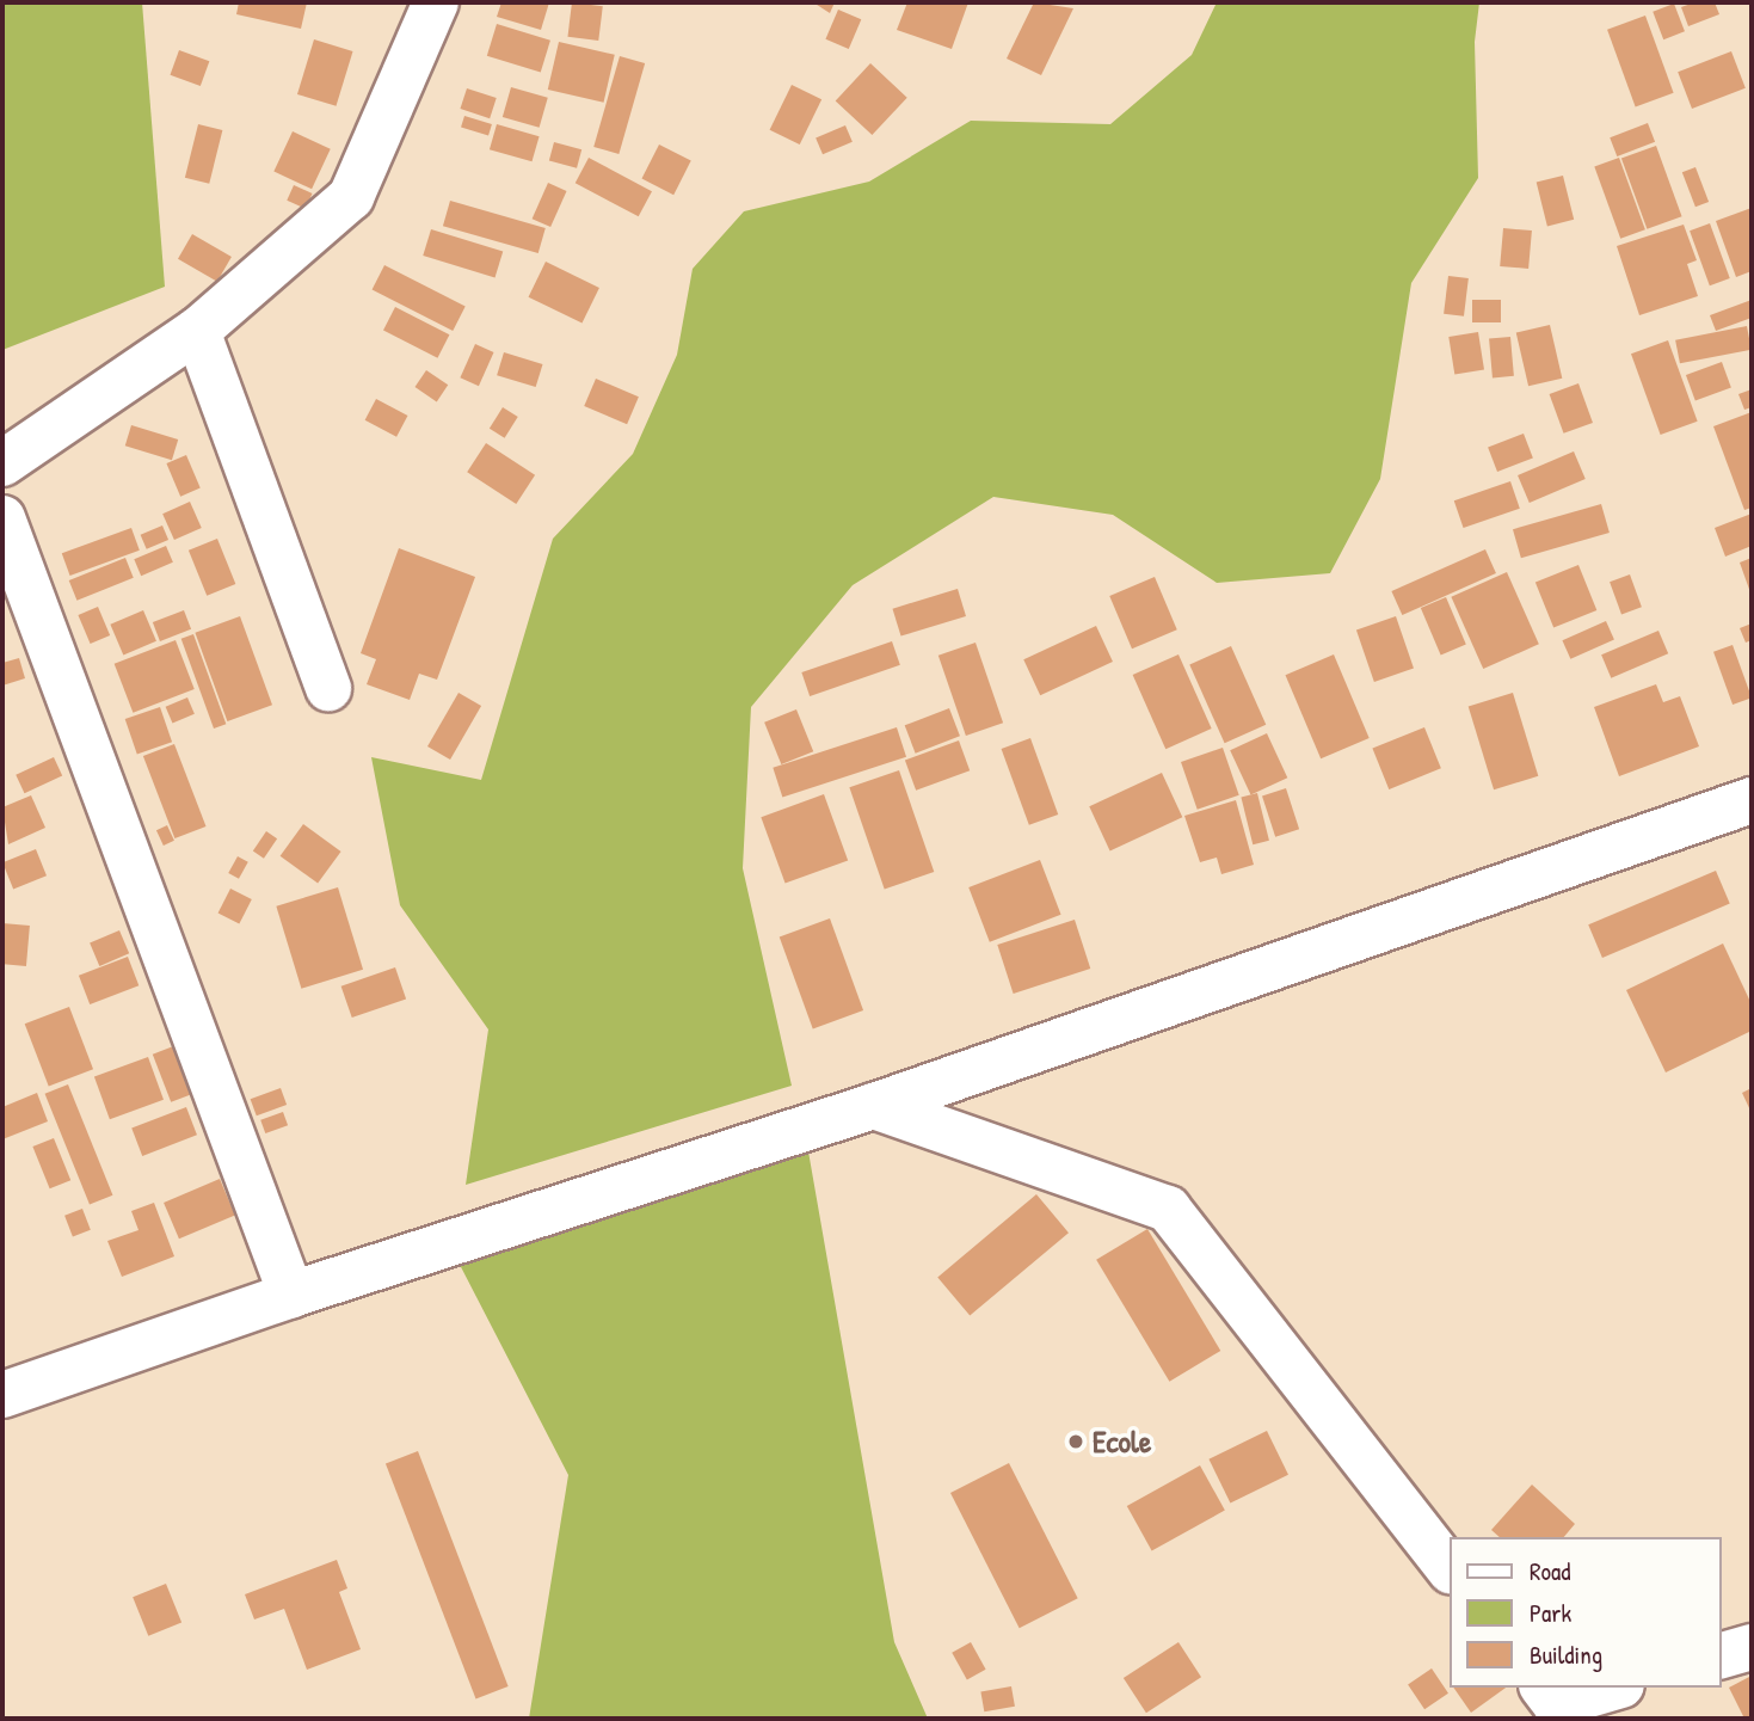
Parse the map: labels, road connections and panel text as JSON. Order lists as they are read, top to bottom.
{
  "places": ["Ecole"],
  "legend": ["Road", "Park", "Building"]
}
